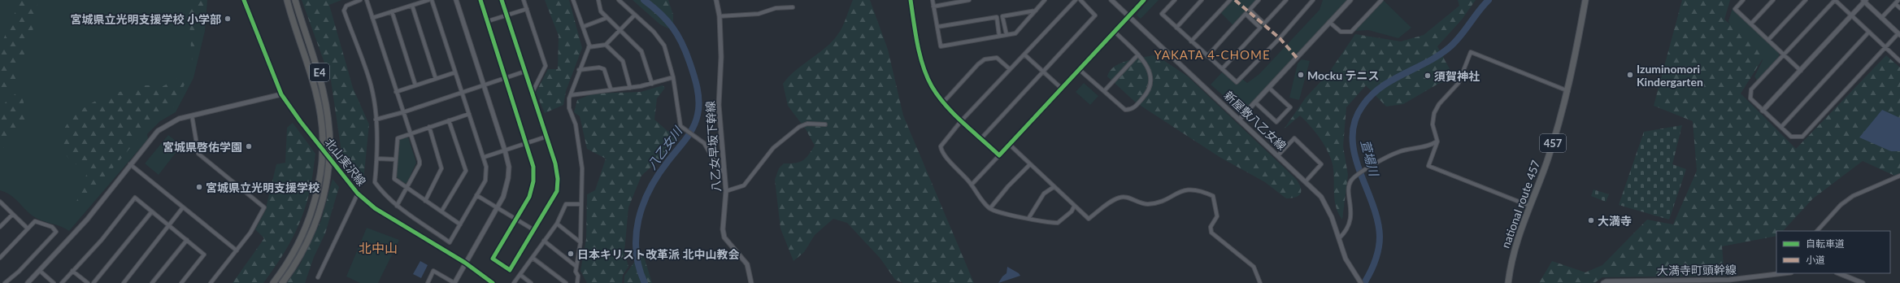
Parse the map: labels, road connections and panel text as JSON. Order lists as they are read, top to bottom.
{
  "streets": {
    "highway": ["E4", "457", "national route 457"],
    "street": [
      "新屋敷八乙女線",
      "八乙女早坂下幹線",
      "北山実沢線",
      "大満寺町頭幹線"
    ]
  },
  "districts": ["YAKATA 4-CHOME", "北中山"],
  "water": ["八乙女川", "萱場川"],
  "places": [
    "宮城県立光明支援学校 小学部",
    "Mocku テニス",
    "Izuminomori Kindergarten",
    "須賀神社",
    "宮城県啓佑学園",
    "宮城県立光明支援学校",
    "大満寺",
    "日本キリスト改革派 北中山教会"
  ],
  "legend": ["自転車道", "小道"]
}
